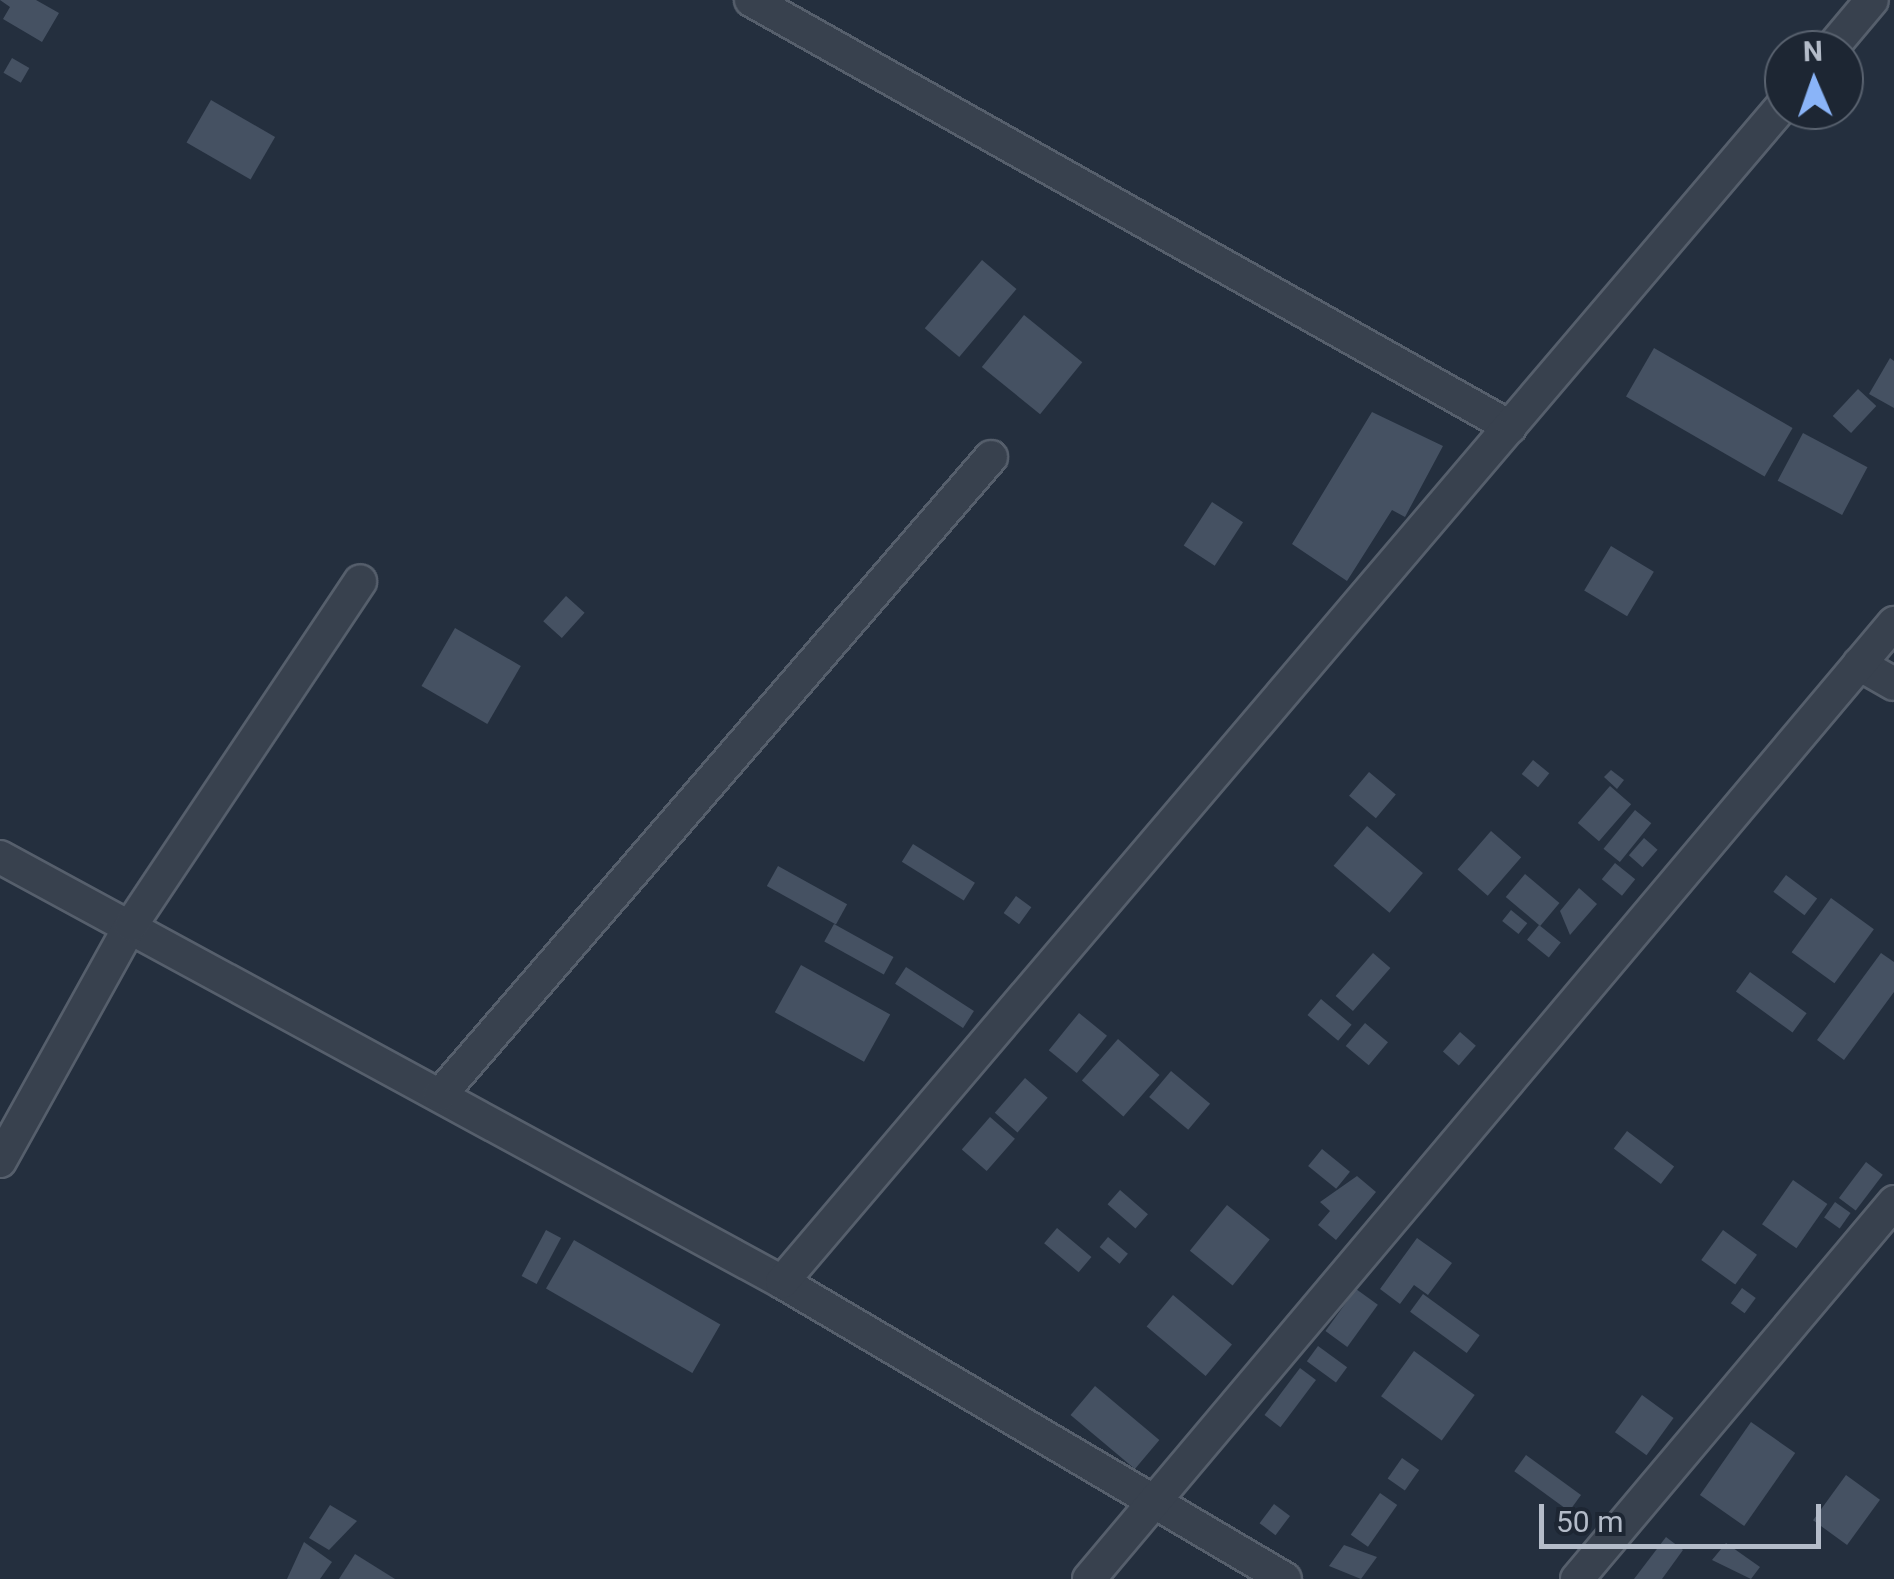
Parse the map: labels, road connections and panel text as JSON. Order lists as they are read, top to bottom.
{
  "scale_bar": "50 m",
  "north": "top"
}
